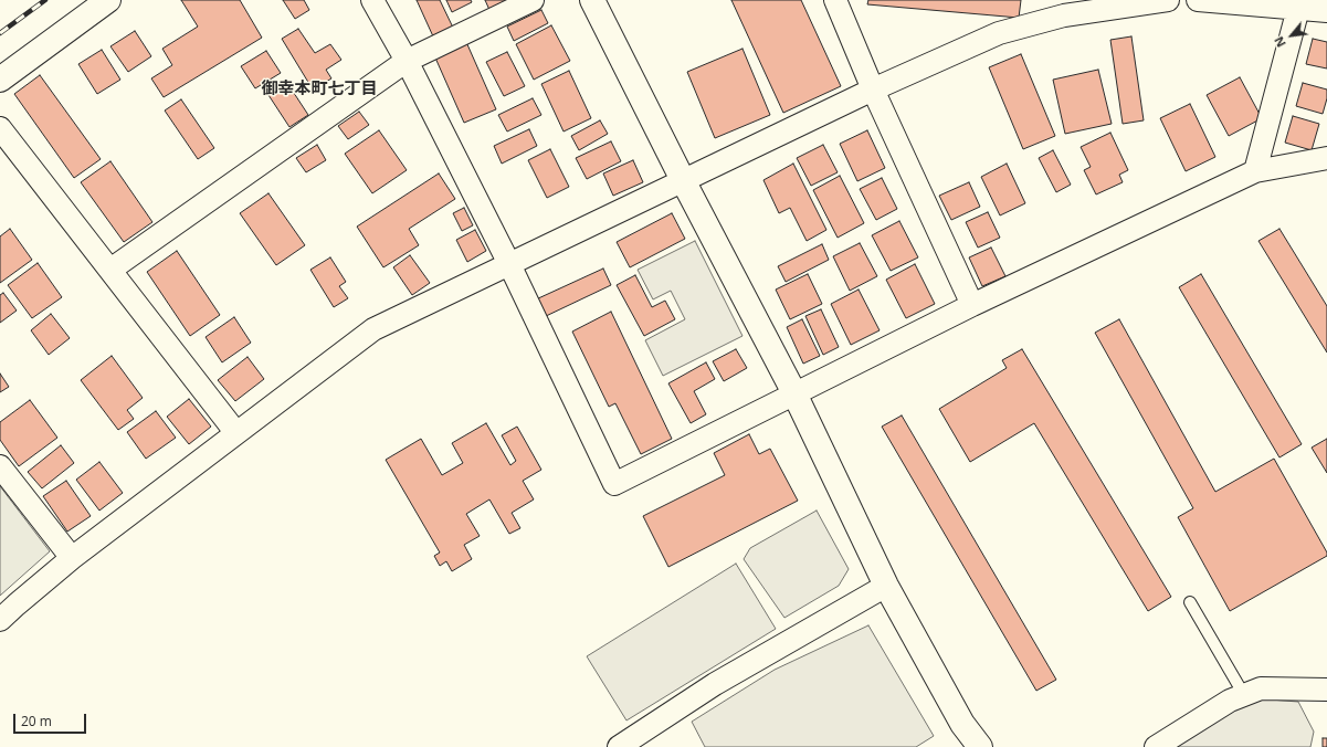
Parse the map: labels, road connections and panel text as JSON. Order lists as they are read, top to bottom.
{
  "districts": ["御幸本町七丁目"],
  "scale_bar": "20 m",
  "north": "bottom left"
}
